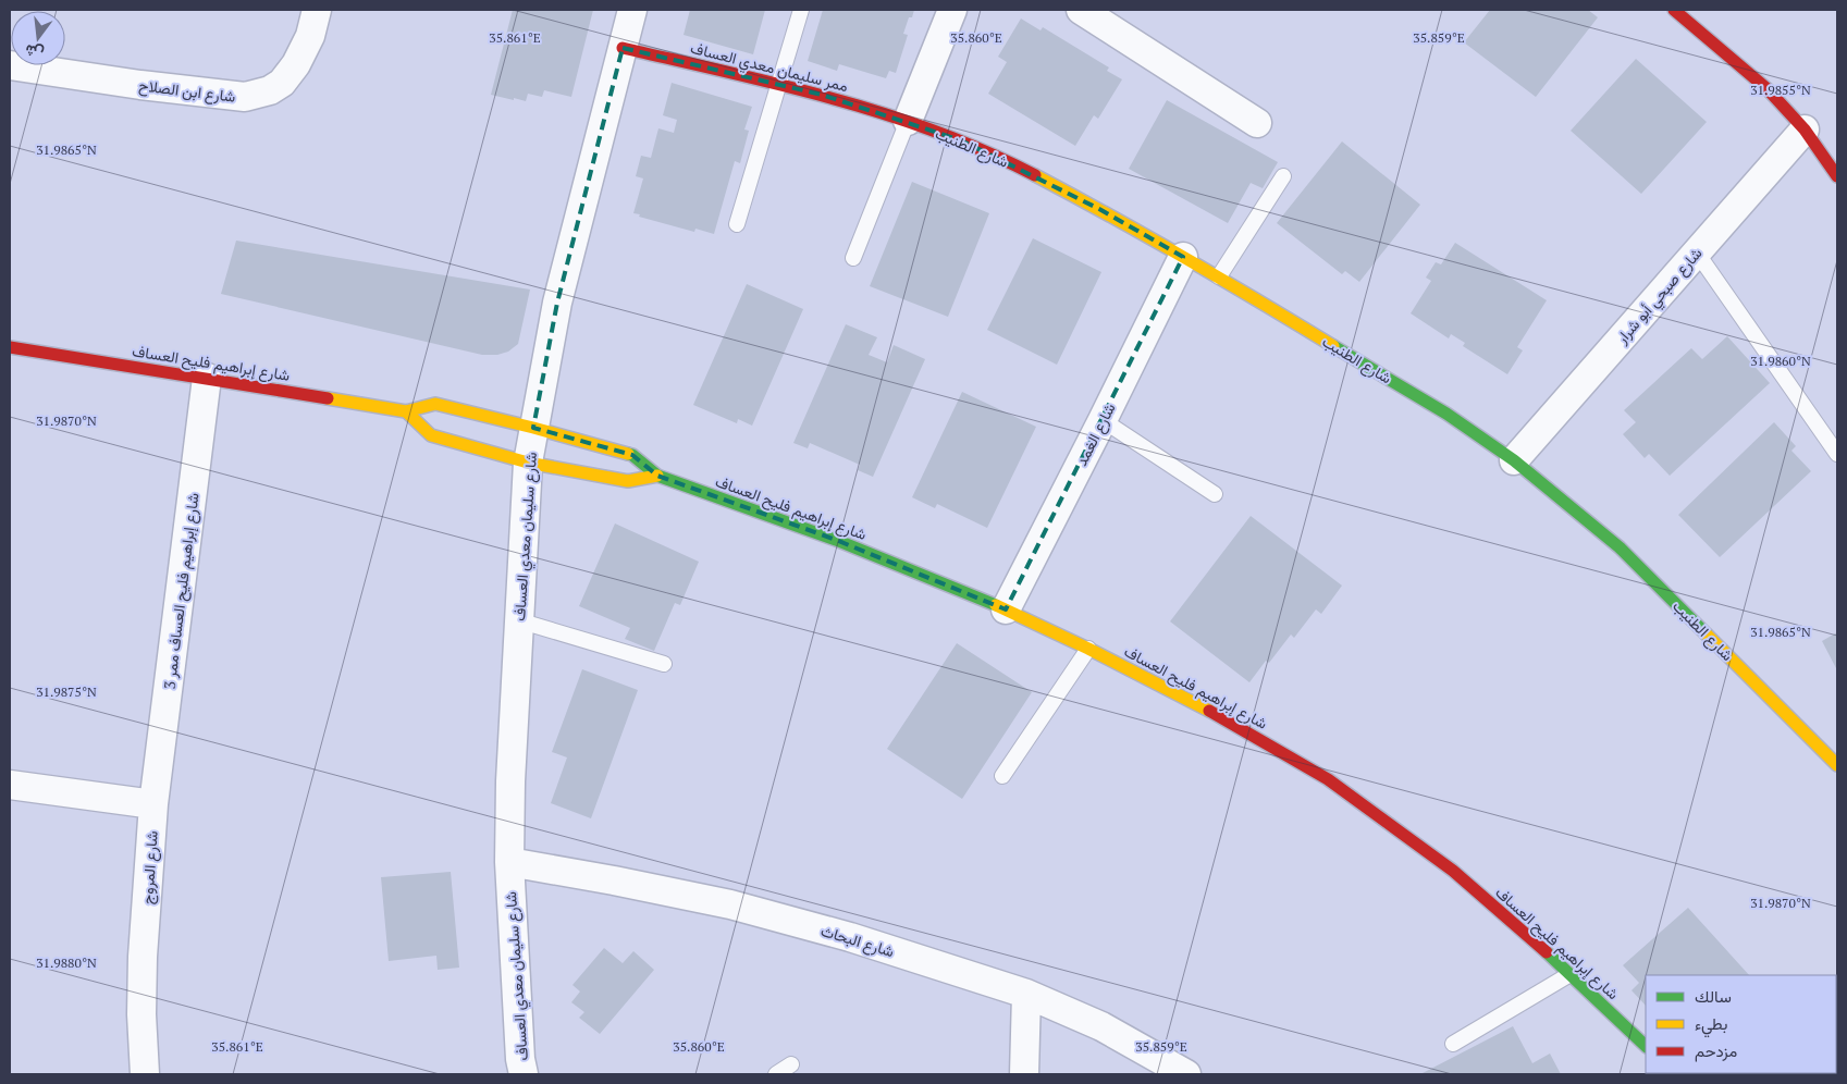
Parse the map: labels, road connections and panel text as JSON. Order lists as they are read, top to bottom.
{
  "streets": {
    "street": [
      "ممر سليمان معدي العساف",
      "شارع ابن الصلاح",
      "شارع الطنيب",
      "شارع صبحي أبو شرار",
      "شارع إبراهيم فليح العساف",
      "شارع الغمد",
      "شارع سليمان معدي العساف",
      "شارع إبراهيم فليح العساف ممر 3",
      "شارع المروج",
      "شارع البحاث"
    ]
  },
  "crossings": [
    ["ممر سليمان معدي العساف", "شارع الطنيب"],
    ["ممر سليمان معدي العساف", "شارع سليمان معدي العساف"],
    ["شارع الطنيب", "شارع صبحي أبو شرار"],
    ["شارع الطنيب", "شارع الغمد"],
    ["شارع إبراهيم فليح العساف", "شارع الغمد"],
    ["شارع إبراهيم فليح العساف", "شارع سليمان معدي العساف"],
    ["شارع إبراهيم فليح العساف", "شارع إبراهيم فليح العساف ممر 3"],
    ["شارع سليمان معدي العساف", "شارع البحاث"],
    ["شارع إبراهيم فليح العساف ممر 3", "شارع المروج"]
  ],
  "legend": ["سالك", "بطيء", "مزدحم"],
  "north": "bottom",
  "coordinates": [
    "35.861°E",
    "35.860°E",
    "35.859°E",
    "31.9855°N",
    "31.9865°N",
    "31.9860°N",
    "31.9870°N",
    "31.9875°N",
    "31.9880°N"
  ]
}
